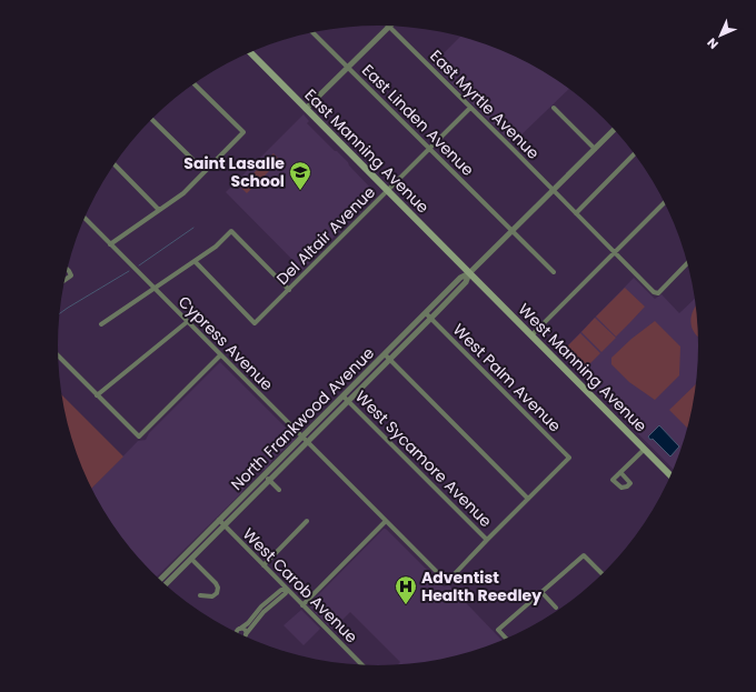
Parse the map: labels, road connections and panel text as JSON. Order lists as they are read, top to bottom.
{
  "streets": {
    "main road": ["East Manning Avenue", "West Manning Avenue"],
    "street": [
      "East Myrtle Avenue",
      "East Linden Avenue",
      "Del Altair Avenue",
      "Cypress Avenue",
      "West Palm Avenue",
      "North Frankwood Avenue",
      "West Sycamore Avenue",
      "West Carob Avenue"
    ]
  },
  "crossings": [
    ["East Myrtle Avenue", "Del Altair Avenue"],
    ["East Myrtle Avenue", "North Frankwood Avenue"],
    ["East Linden Avenue", "Del Altair Avenue"],
    ["East Linden Avenue", "North Frankwood Avenue"],
    ["East Manning Avenue", "Del Altair Avenue"],
    ["East Manning Avenue", "West Manning Avenue"],
    ["East Manning Avenue", "North Frankwood Avenue"],
    ["Cypress Avenue", "North Frankwood Avenue"],
    ["Cypress Avenue", "West Sycamore Avenue"],
    ["West Manning Avenue", "North Frankwood Avenue"],
    ["West Palm Avenue", "North Frankwood Avenue"],
    ["North Frankwood Avenue", "West Sycamore Avenue"],
    ["North Frankwood Avenue", "West Carob Avenue"]
  ],
  "places": {
    "school or university": ["Saint Lasalle School"],
    "hospital": ["Adventist Health Reedley"]
  },
  "north": "bottom left"
}
